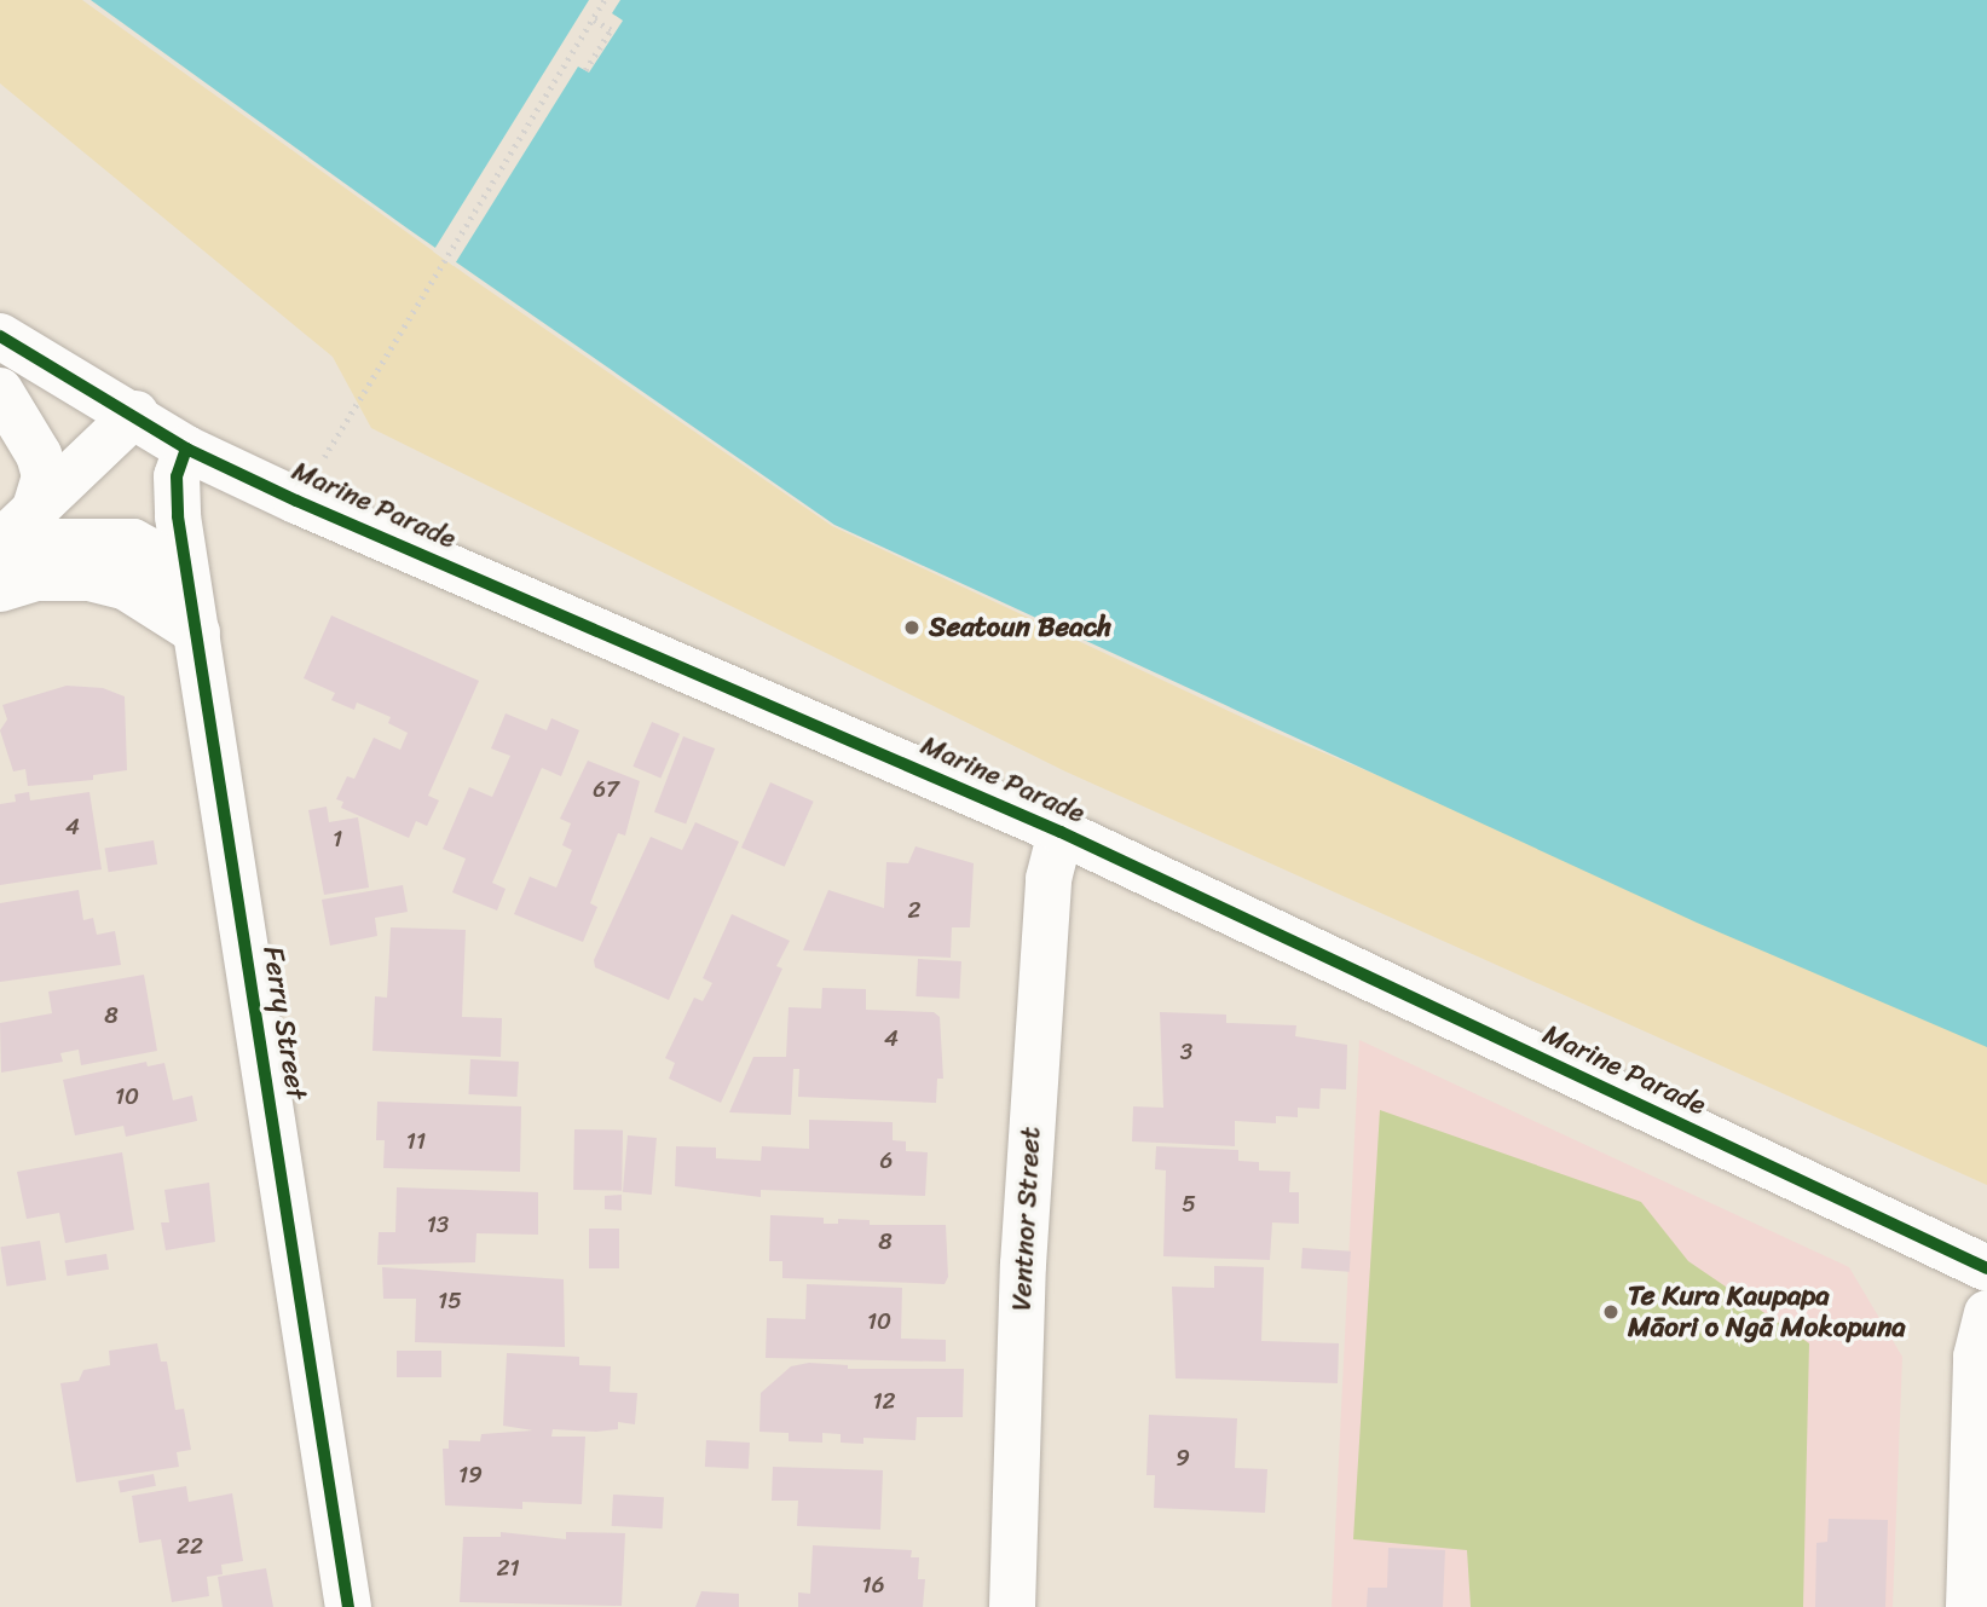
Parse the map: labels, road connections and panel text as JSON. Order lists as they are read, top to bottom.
{
  "streets": {
    "street": ["Marine Parade", "Ferry Street", "Ventnor Street"]
  },
  "crossings": [
    ["Marine Parade", "Ferry Street"],
    ["Marine Parade", "Ventnor Street"]
  ],
  "places": ["Seatoun Beach", "Te Kura Kaupapa Māori o Ngā Mokopuna"],
  "house_numbers": [
    "67",
    "4",
    "1",
    "2",
    "8",
    "4",
    "3",
    "10",
    "11",
    "6",
    "5",
    "13",
    "8",
    "15",
    "10",
    "12",
    "9",
    "19",
    "22",
    "21",
    "16"
  ]
}
